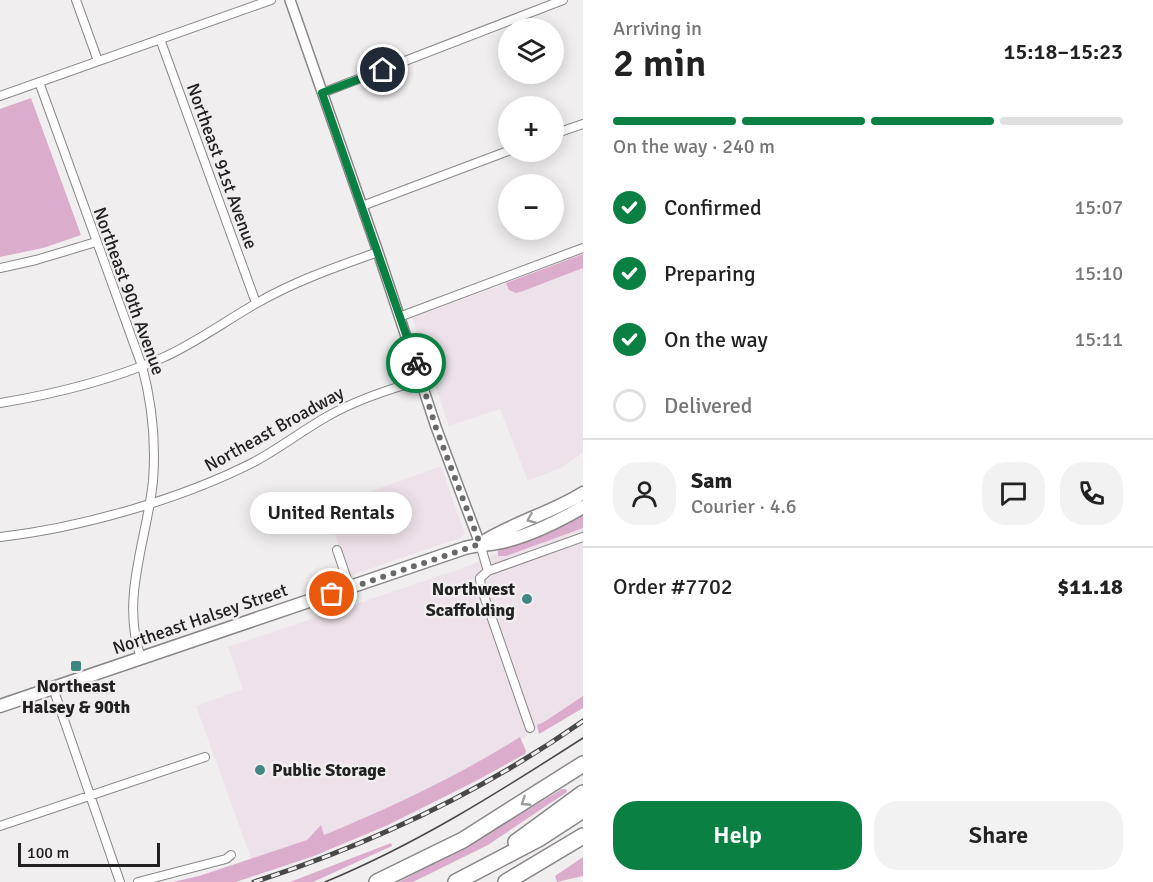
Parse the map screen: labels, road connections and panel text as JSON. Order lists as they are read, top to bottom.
{
  "streets": {
    "main road": ["Northeast Halsey Street"],
    "street": ["Northeast 91st Avenue", "Northeast 90th Avenue", "Northeast Broadway"]
  },
  "crossings": [
    ["Northeast 90th Avenue", "Northeast Broadway"],
    ["Northeast 90th Avenue", "Northeast Halsey Street"]
  ],
  "places": {
    "other": ["United Rentals", "Northwest Scaffolding", "Public Storage"],
    "transit": ["Northeast Halsey & 90th"]
  },
  "scale_bar": "100 m",
  "page": {
    "heading": ["2 min", "Arriving in", "15:18–15:23"],
    "panel": [
      "Sam",
      "Courier · 4.6",
      "Order #7702",
      "$11.18"
    ],
    "map_buttons": ["+", "−"],
    "bar": "On the way · 240 m",
    "list": [
      ["Confirmed", "15:07"],
      ["Preparing", "15:10"],
      ["On the way", "15:11"],
      "Delivered"
    ],
    "bubble": "United Rentals",
    "buttons": ["Help", "Share"],
    "scale": "100 m"
  }
}
